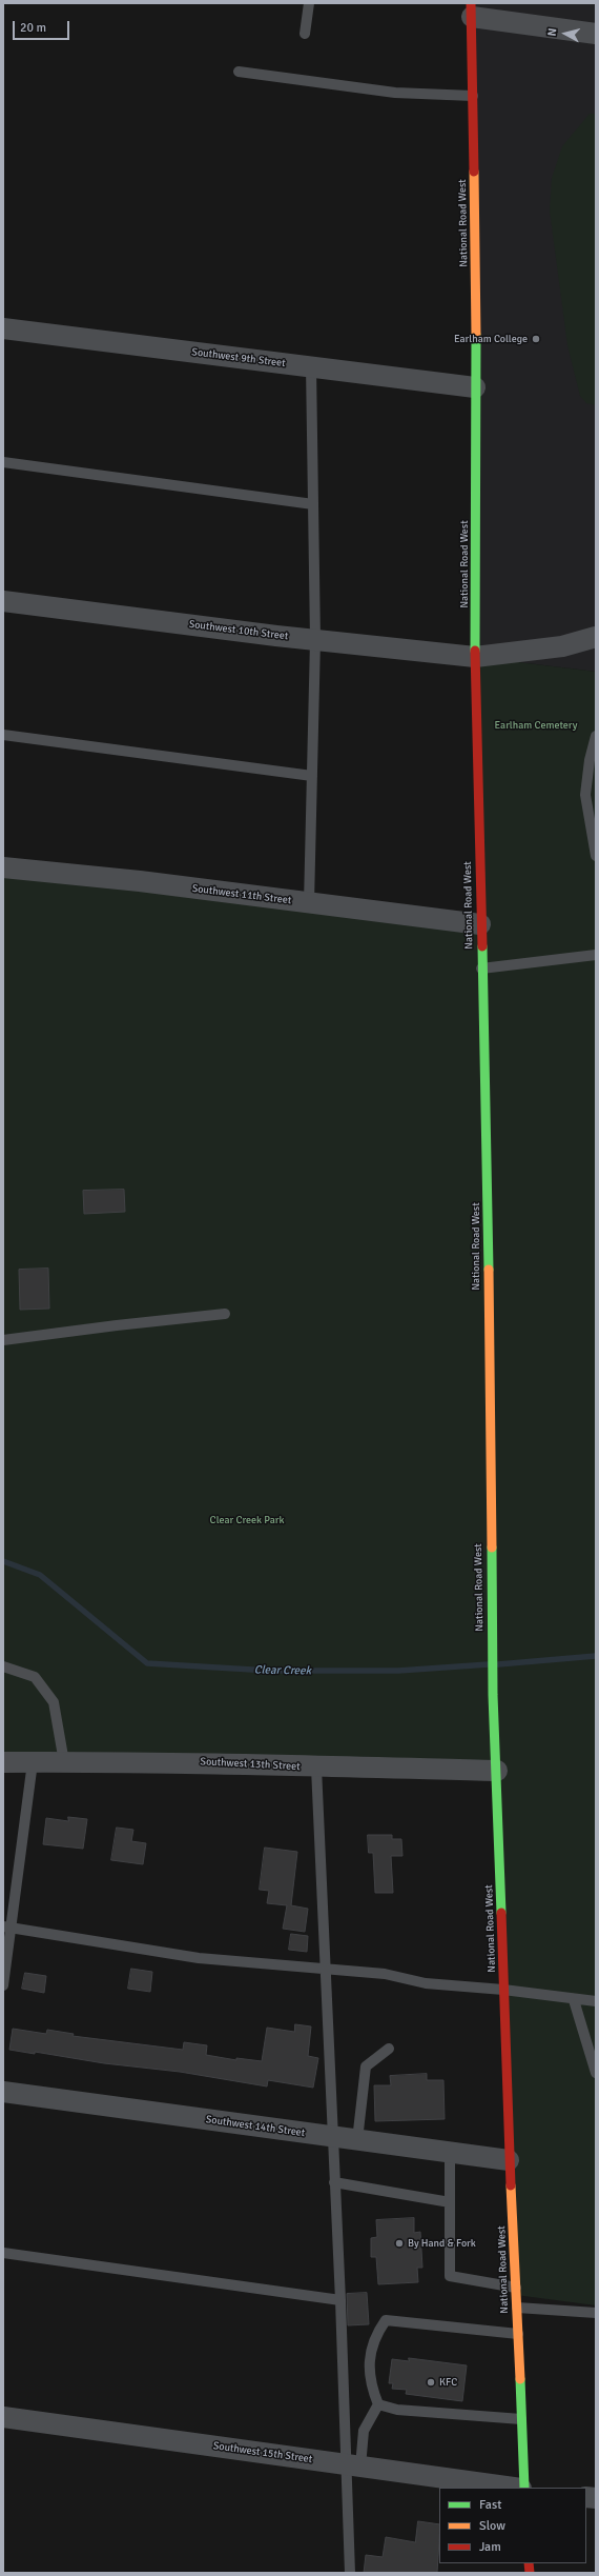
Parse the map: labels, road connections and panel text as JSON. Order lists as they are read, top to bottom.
{
  "streets": {
    "main road": ["National Road West"],
    "street": [
      "Southwest 9th Street",
      "Southwest 10th Street",
      "Southwest 11th Street",
      "Southwest 13th Street",
      "Southwest 14th Street",
      "Southwest 15th Street"
    ]
  },
  "crossings": [
    ["National Road West", "Southwest 9th Street"],
    ["National Road West", "Southwest 10th Street"],
    ["National Road West", "Southwest 11th Street"],
    ["National Road West", "Southwest 13th Street"],
    ["National Road West", "Southwest 14th Street"]
  ],
  "water": ["Clear Creek"],
  "parks": ["Earlham Cemetery", "Clear Creek Park"],
  "places": ["Earlham College", "By Hand & Fork", "KFC"],
  "legend": ["Fast", "Slow", "Jam"],
  "scale_bar": "20 m",
  "north": "left"
}
